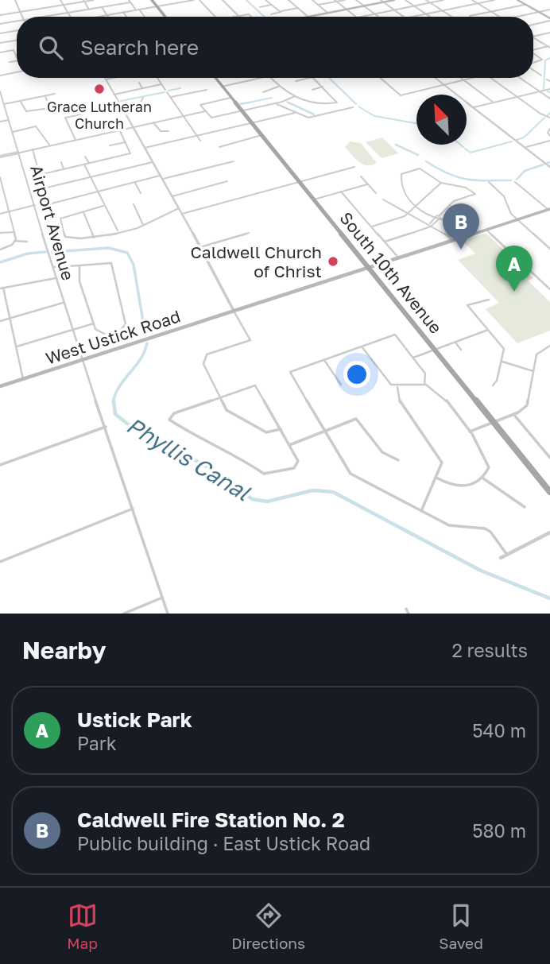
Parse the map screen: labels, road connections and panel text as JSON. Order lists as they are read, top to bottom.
{
  "streets": {
    "main road": ["South 10th Avenue", "West Ustick Road"],
    "street": ["Airport Avenue"]
  },
  "crossings": [
    ["Airport Avenue", "West Ustick Road"],
    ["South 10th Avenue", "West Ustick Road"]
  ],
  "water": ["Phyllis Canal"],
  "places": ["Grace Lutheran Church", "Caldwell Church of Christ"],
  "north": "top left",
  "page": {
    "search": "Search here",
    "pins": ["B", "A"],
    "heading": ["Nearby", "2 results"],
    "list": [
      {
        "mark": "A",
        "name": "Ustick Park",
        "note": "Park",
        "value": "540 m"
      },
      {
        "mark": "B",
        "name": "Caldwell Fire Station No. 2",
        "note": "Public building · East Ustick Road",
        "value": "580 m"
      }
    ],
    "nav": ["Map", "Directions", "Saved"]
  }
}
